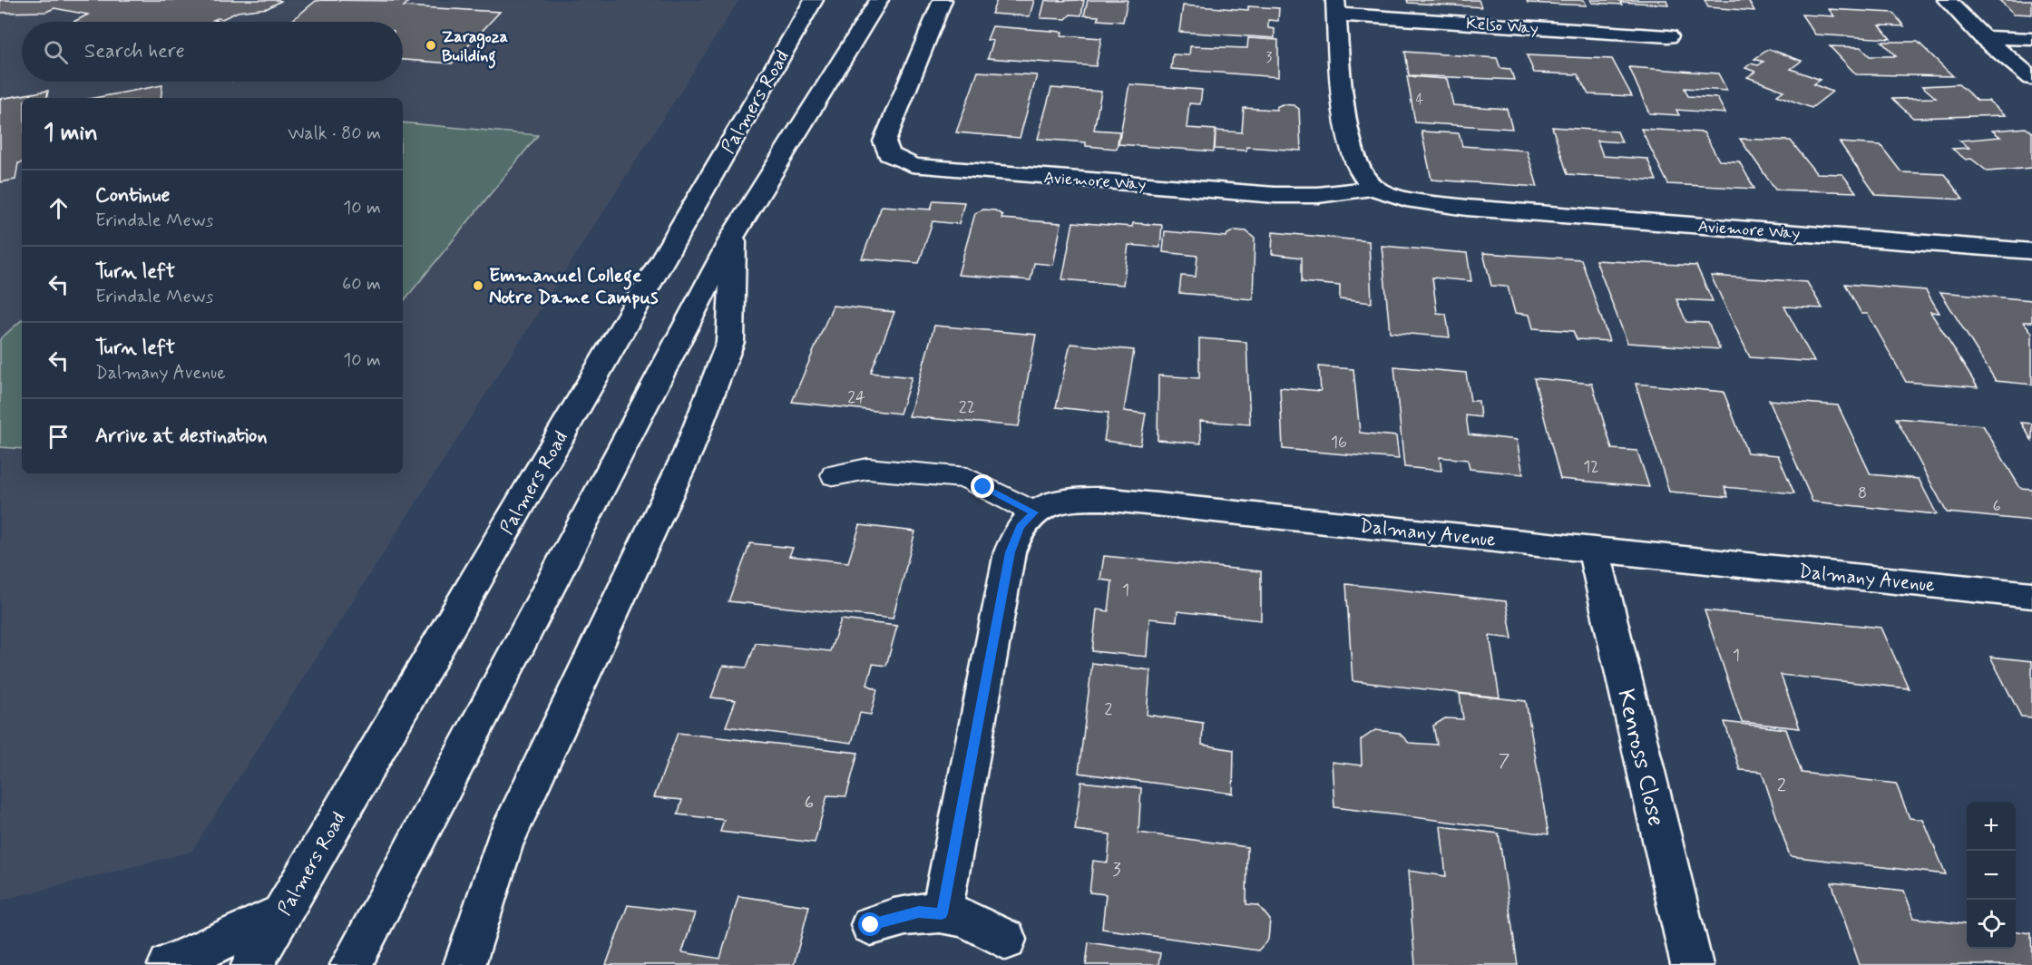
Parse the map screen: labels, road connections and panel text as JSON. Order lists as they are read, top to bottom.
{
  "streets": {
    "street": [
      "Kelso Way",
      "Palmers Road",
      "Aviemore Way",
      "Dalmany Avenue",
      "Kenross Close"
    ]
  },
  "crossings": [
    ["Dalmany Avenue", "Kenross Close"]
  ],
  "places": ["Zaragoza Building", "Emmanuel College Notre Dame Campus"],
  "house_numbers": [
    "3",
    "4",
    "24",
    "22",
    "16",
    "12",
    "8",
    "6",
    "1",
    "1",
    "2",
    "7",
    "2",
    "6",
    "3"
  ],
  "page": {
    "search": "Search here",
    "heading": ["1 min", "Walk · 80 m"],
    "list": [
      ["Continue", "Erindale Mews", "10 m"],
      ["Turn left", "Erindale Mews", "60 m"],
      ["Turn left", "Dalmany Avenue", "10 m"],
      "Arrive at destination"
    ],
    "map_buttons": ["+", "−"]
  }
}
